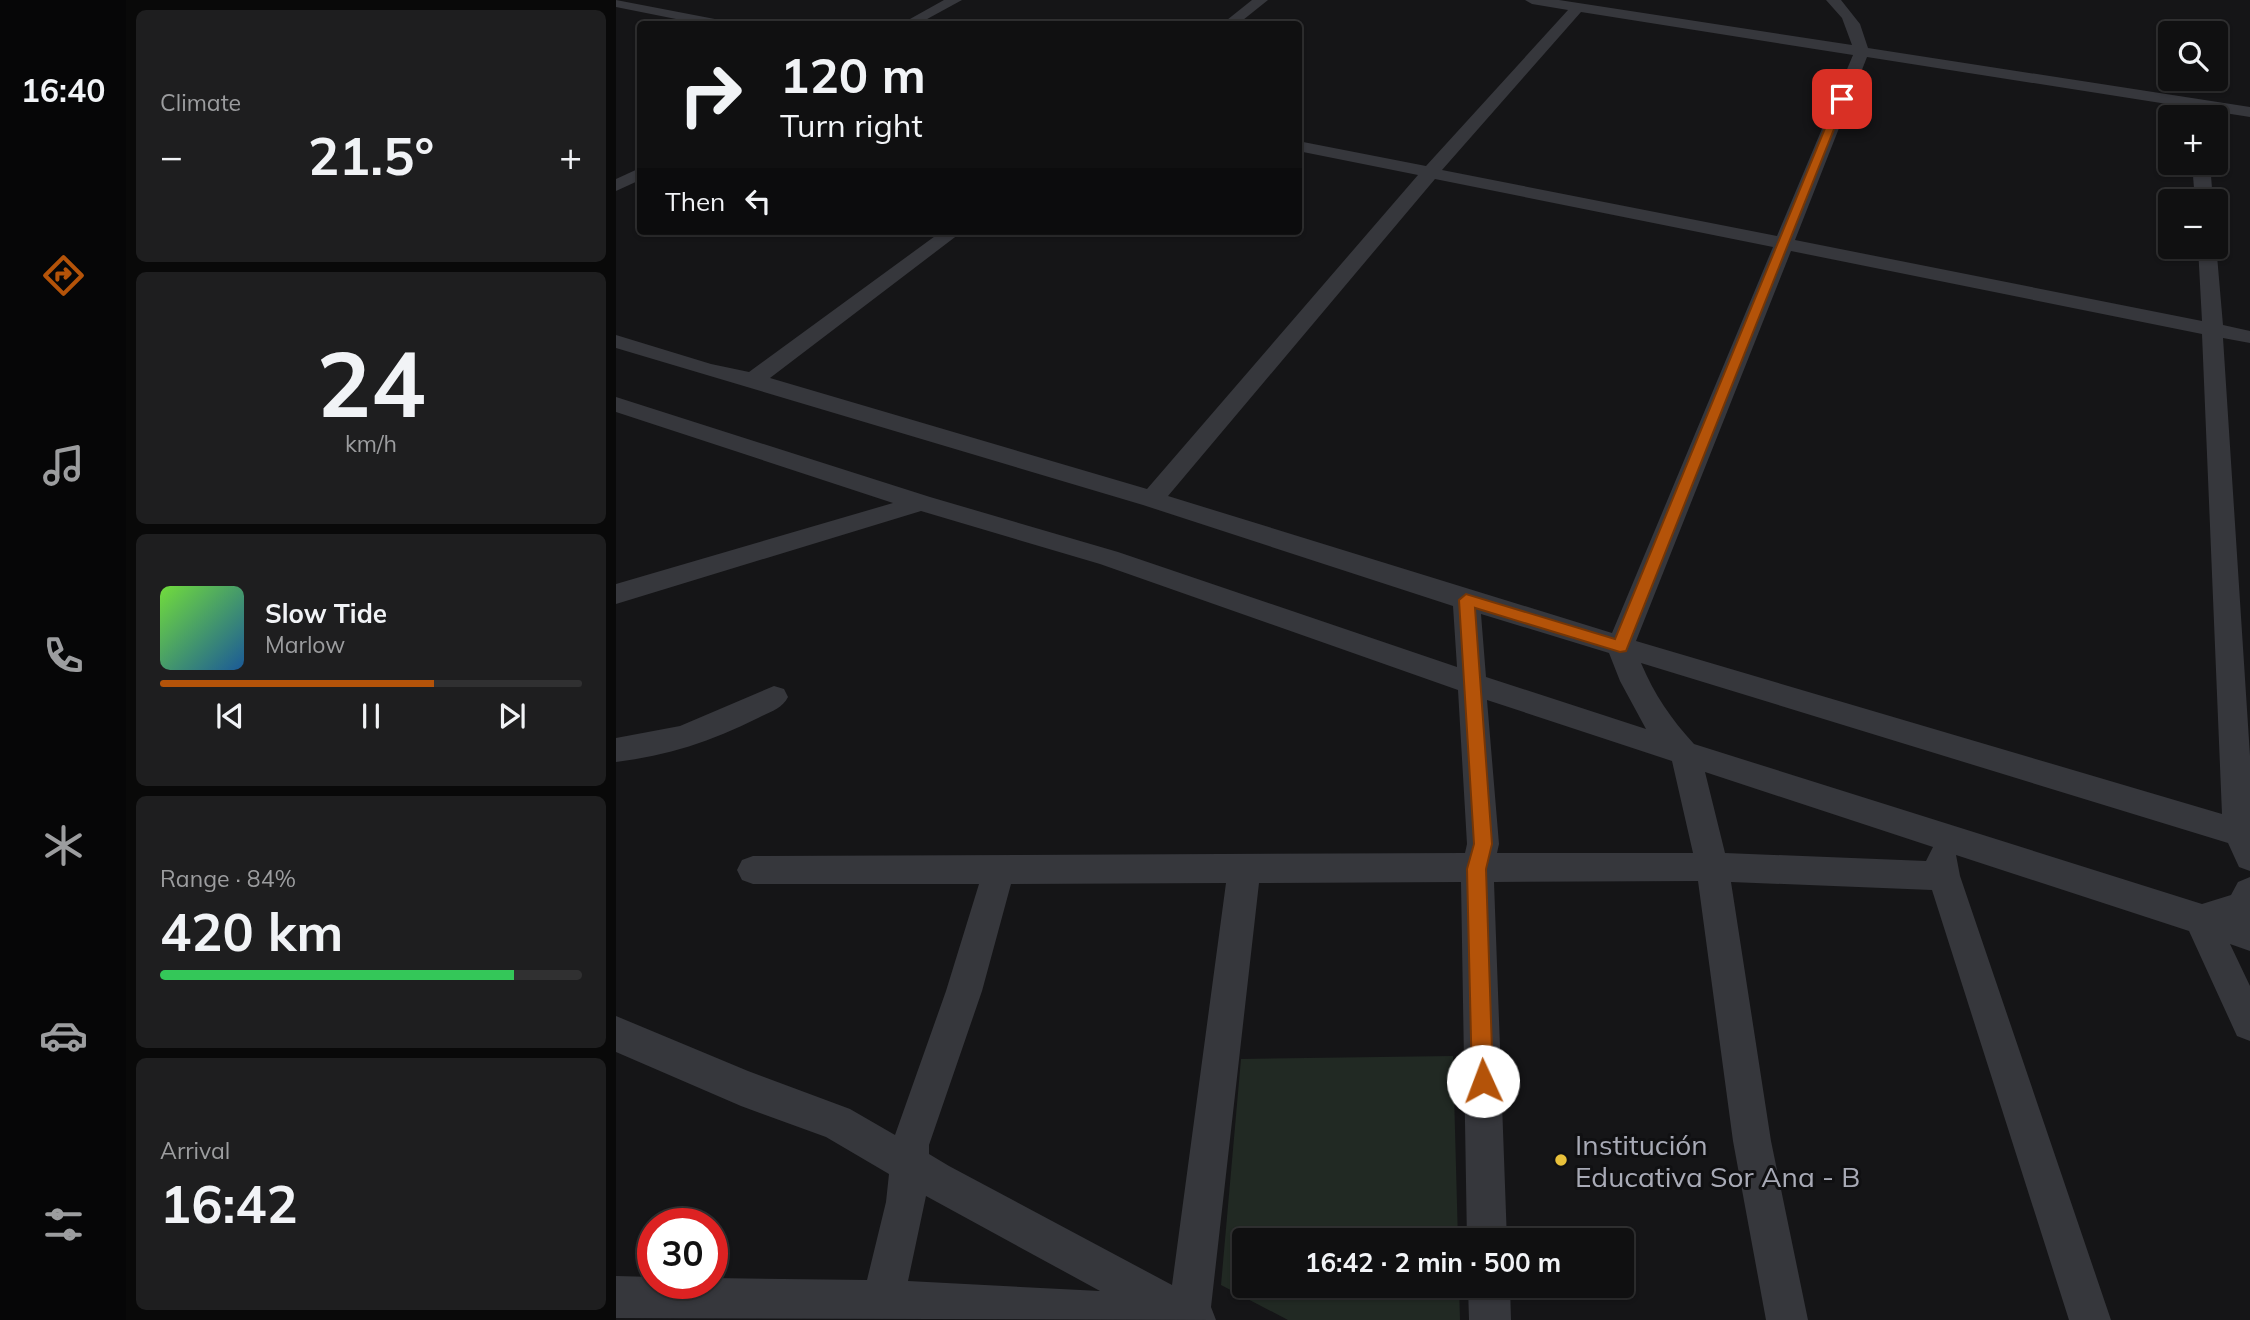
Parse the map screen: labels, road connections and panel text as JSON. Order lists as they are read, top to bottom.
{
  "places": ["Institución Educativa Sor Ana - B"],
  "page": {
    "tabs": "16:40",
    "tile": [
      "Climate",
      ["24", "km/h"],
      ["Range · 84%", "420 km"],
      ["Arrival", "16:42"]
    ],
    "map_buttons": ["+", "−"],
    "turn": ["120 m", "Turn right"],
    "heat": ["−", "21.5°", "+"],
    "then": "Then",
    "song": ["Slow Tide", "Marlow"],
    "limit": "30",
    "trip": "16:42 · 2 min · 500 m"
  }
}
